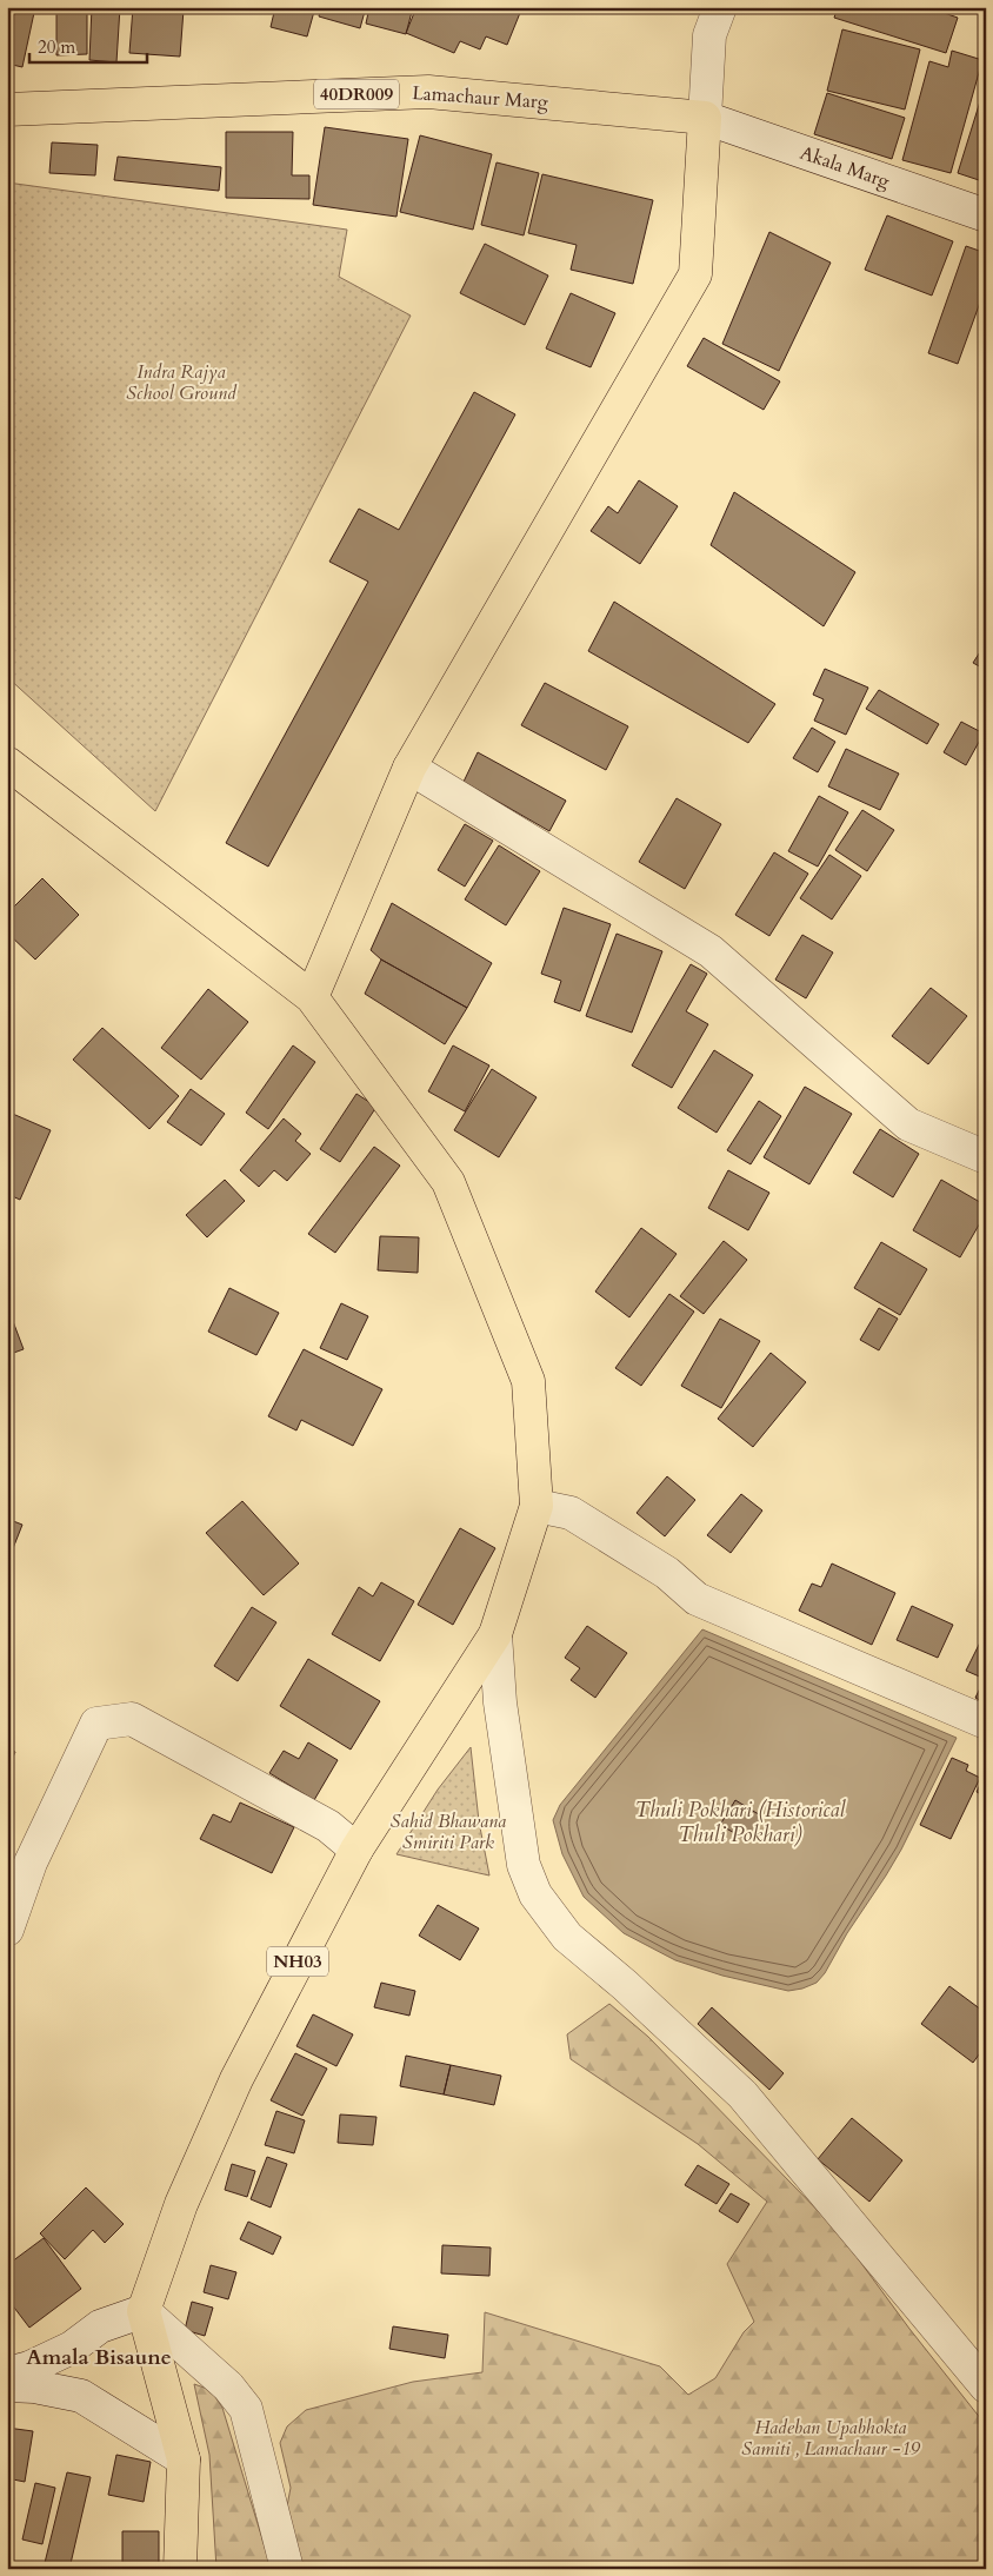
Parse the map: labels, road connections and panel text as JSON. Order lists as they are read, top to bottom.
{
  "streets": {
    "main road": ["40DR009", "Lamachaur Marg", "NH03"],
    "street": ["Akala Marg"]
  },
  "crossings": [
    ["Lamachaur Marg", "Akala Marg"]
  ],
  "districts": ["Amala Bisaune"],
  "water": ["Thuli Pokhari (Historical Thuli Pokhari)"],
  "parks": ["Indra Rajya School Ground", "Sahid Bhawana Smiriti Park", "Hadeban Upabhokta Samiti , Lamachaur -19"],
  "scale_bar": "20 m"
}
